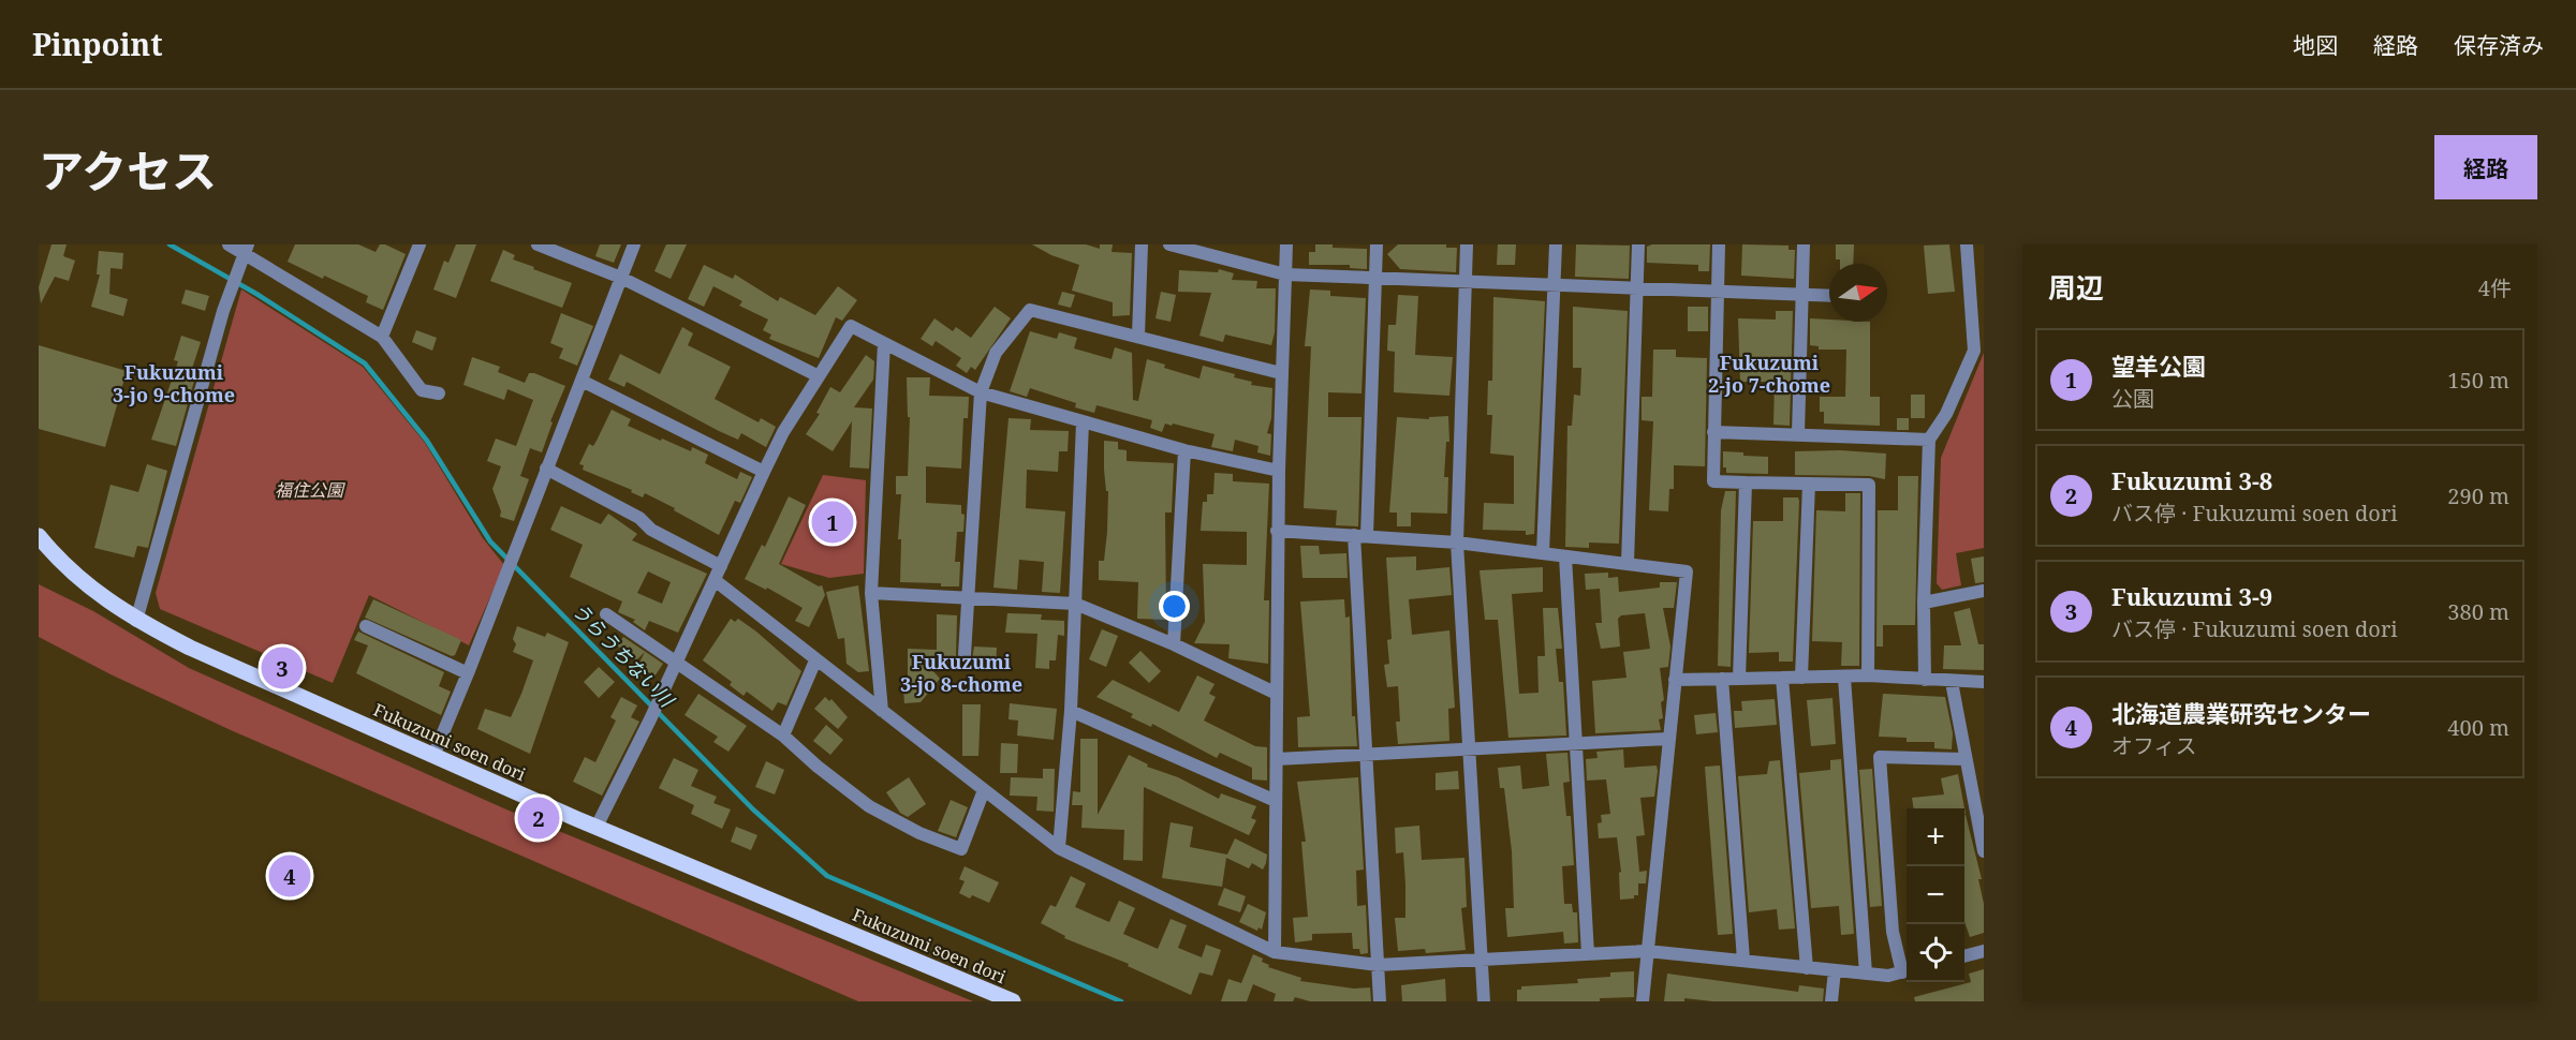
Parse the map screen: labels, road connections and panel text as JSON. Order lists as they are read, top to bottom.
{
  "streets": {
    "main road": ["Fukuzumi soen dori"]
  },
  "districts": ["Fukuzumi 2-jo 7-chome", "Fukuzumi 3-jo 9-chome", "Fukuzumi 3-jo 8-chome"],
  "water": ["うらうちない川"],
  "parks": ["福住公園"],
  "north": "right",
  "page": {
    "header": "Pinpoint",
    "nav": ["地図", "経路", "保存済み"],
    "title": "アクセス",
    "buttons": "経路",
    "heading": ["周辺", "4件"],
    "list": [
      {
        "mark": "1",
        "name": "望羊公園",
        "note": "公園",
        "value": "150 m"
      },
      {
        "mark": "2",
        "name": "Fukuzumi 3-8",
        "note": "バス停 · Fukuzumi soen dori",
        "value": "290 m"
      },
      {
        "mark": "3",
        "name": "Fukuzumi 3-9",
        "note": "バス停 · Fukuzumi soen dori",
        "value": "380 m"
      },
      {
        "mark": "4",
        "name": "北海道農業研究センター",
        "note": "オフィス",
        "value": "400 m"
      }
    ],
    "pins": [
      "1",
      "3",
      "2",
      "4"
    ],
    "map_buttons": ["+", "−"]
  }
}
